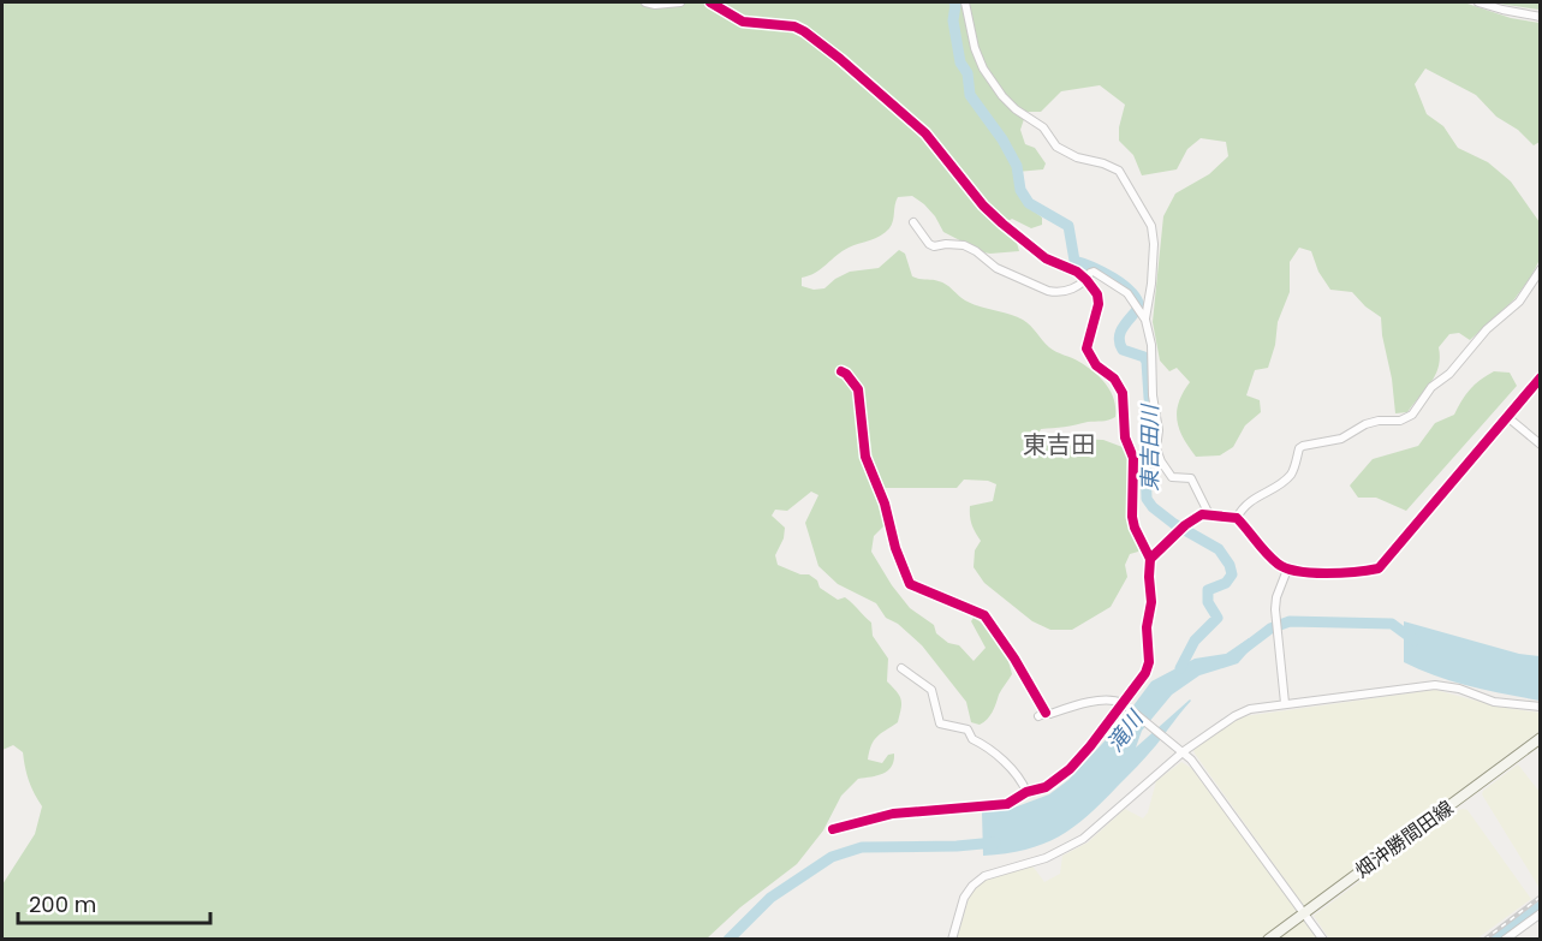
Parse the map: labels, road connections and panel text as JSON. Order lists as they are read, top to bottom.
{
  "streets": {
    "main road": ["畑沖勝間田線"]
  },
  "districts": ["東吉田"],
  "water": ["東吉田川", "滝川"],
  "scale_bar": "200 m"
}
